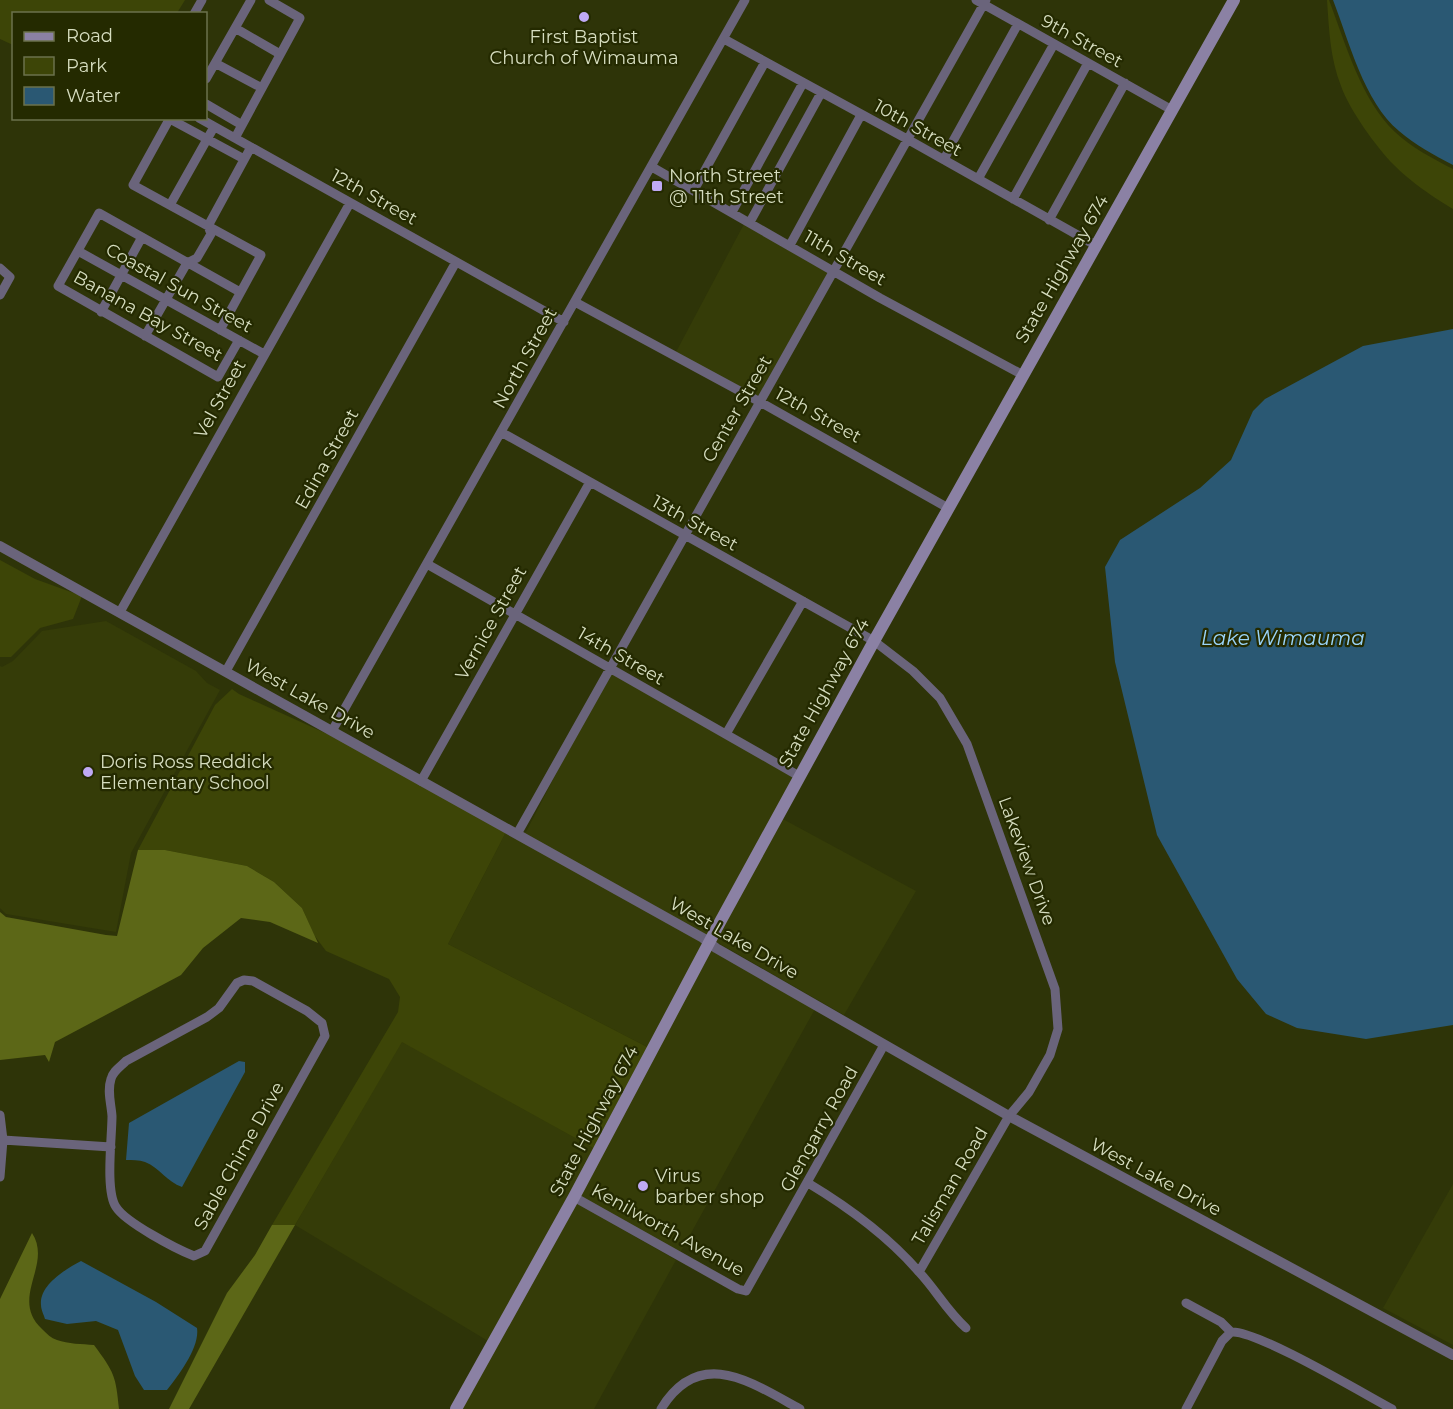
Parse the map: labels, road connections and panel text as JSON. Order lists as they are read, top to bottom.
{
  "streets": {
    "main road": ["State Highway 674"],
    "street": [
      "9th Street",
      "10th Street",
      "12th Street",
      "11th Street",
      "Coastal Sun Street",
      "Banana Bay Street",
      "North Street",
      "Vel Street",
      "Center Street",
      "Edina Street",
      "13th Street",
      "Vernice Street",
      "14th Street",
      "West Lake Drive",
      "Lakeview Drive",
      "Glengarry Road",
      "Sable Chime Drive",
      "Talisman Road",
      "Kenilworth Avenue"
    ]
  },
  "crossings": [
    ["9th Street", "State Highway 674"],
    ["9th Street", "Center Street"],
    ["10th Street", "State Highway 674"],
    ["10th Street", "North Street"],
    ["10th Street", "Center Street"],
    ["12th Street", "State Highway 674"],
    ["12th Street", "North Street"],
    ["12th Street", "Vel Street"],
    ["12th Street", "Center Street"],
    ["12th Street", "Edina Street"],
    ["11th Street", "State Highway 674"],
    ["11th Street", "North Street"],
    ["11th Street", "Center Street"],
    ["State Highway 674", "13th Street"],
    ["State Highway 674", "14th Street"],
    ["State Highway 674", "West Lake Drive"],
    ["State Highway 674", "Lakeview Drive"],
    ["State Highway 674", "Kenilworth Avenue"],
    ["Coastal Sun Street", "Banana Bay Street"],
    ["Coastal Sun Street", "Vel Street"],
    ["North Street", "13th Street"],
    ["North Street", "14th Street"],
    ["North Street", "West Lake Drive"],
    ["Vel Street", "West Lake Drive"],
    ["Center Street", "13th Street"],
    ["Center Street", "14th Street"],
    ["Center Street", "West Lake Drive"],
    ["Edina Street", "West Lake Drive"],
    ["13th Street", "Vernice Street"],
    ["13th Street", "Lakeview Drive"],
    ["Vernice Street", "14th Street"],
    ["Vernice Street", "West Lake Drive"],
    ["West Lake Drive", "Lakeview Drive"],
    ["West Lake Drive", "Glengarry Road"],
    ["West Lake Drive", "Talisman Road"],
    ["Lakeview Drive", "Talisman Road"],
    ["Glengarry Road", "Kenilworth Avenue"]
  ],
  "water": ["Lake Wimauma"],
  "places": {
    "other": ["First Baptist Church of Wimauma", "Doris Ross Reddick Elementary School", "Virus barber shop"],
    "transit": ["North Street @ 11th Street"]
  },
  "legend": ["Road", "Park", "Water"]
}
